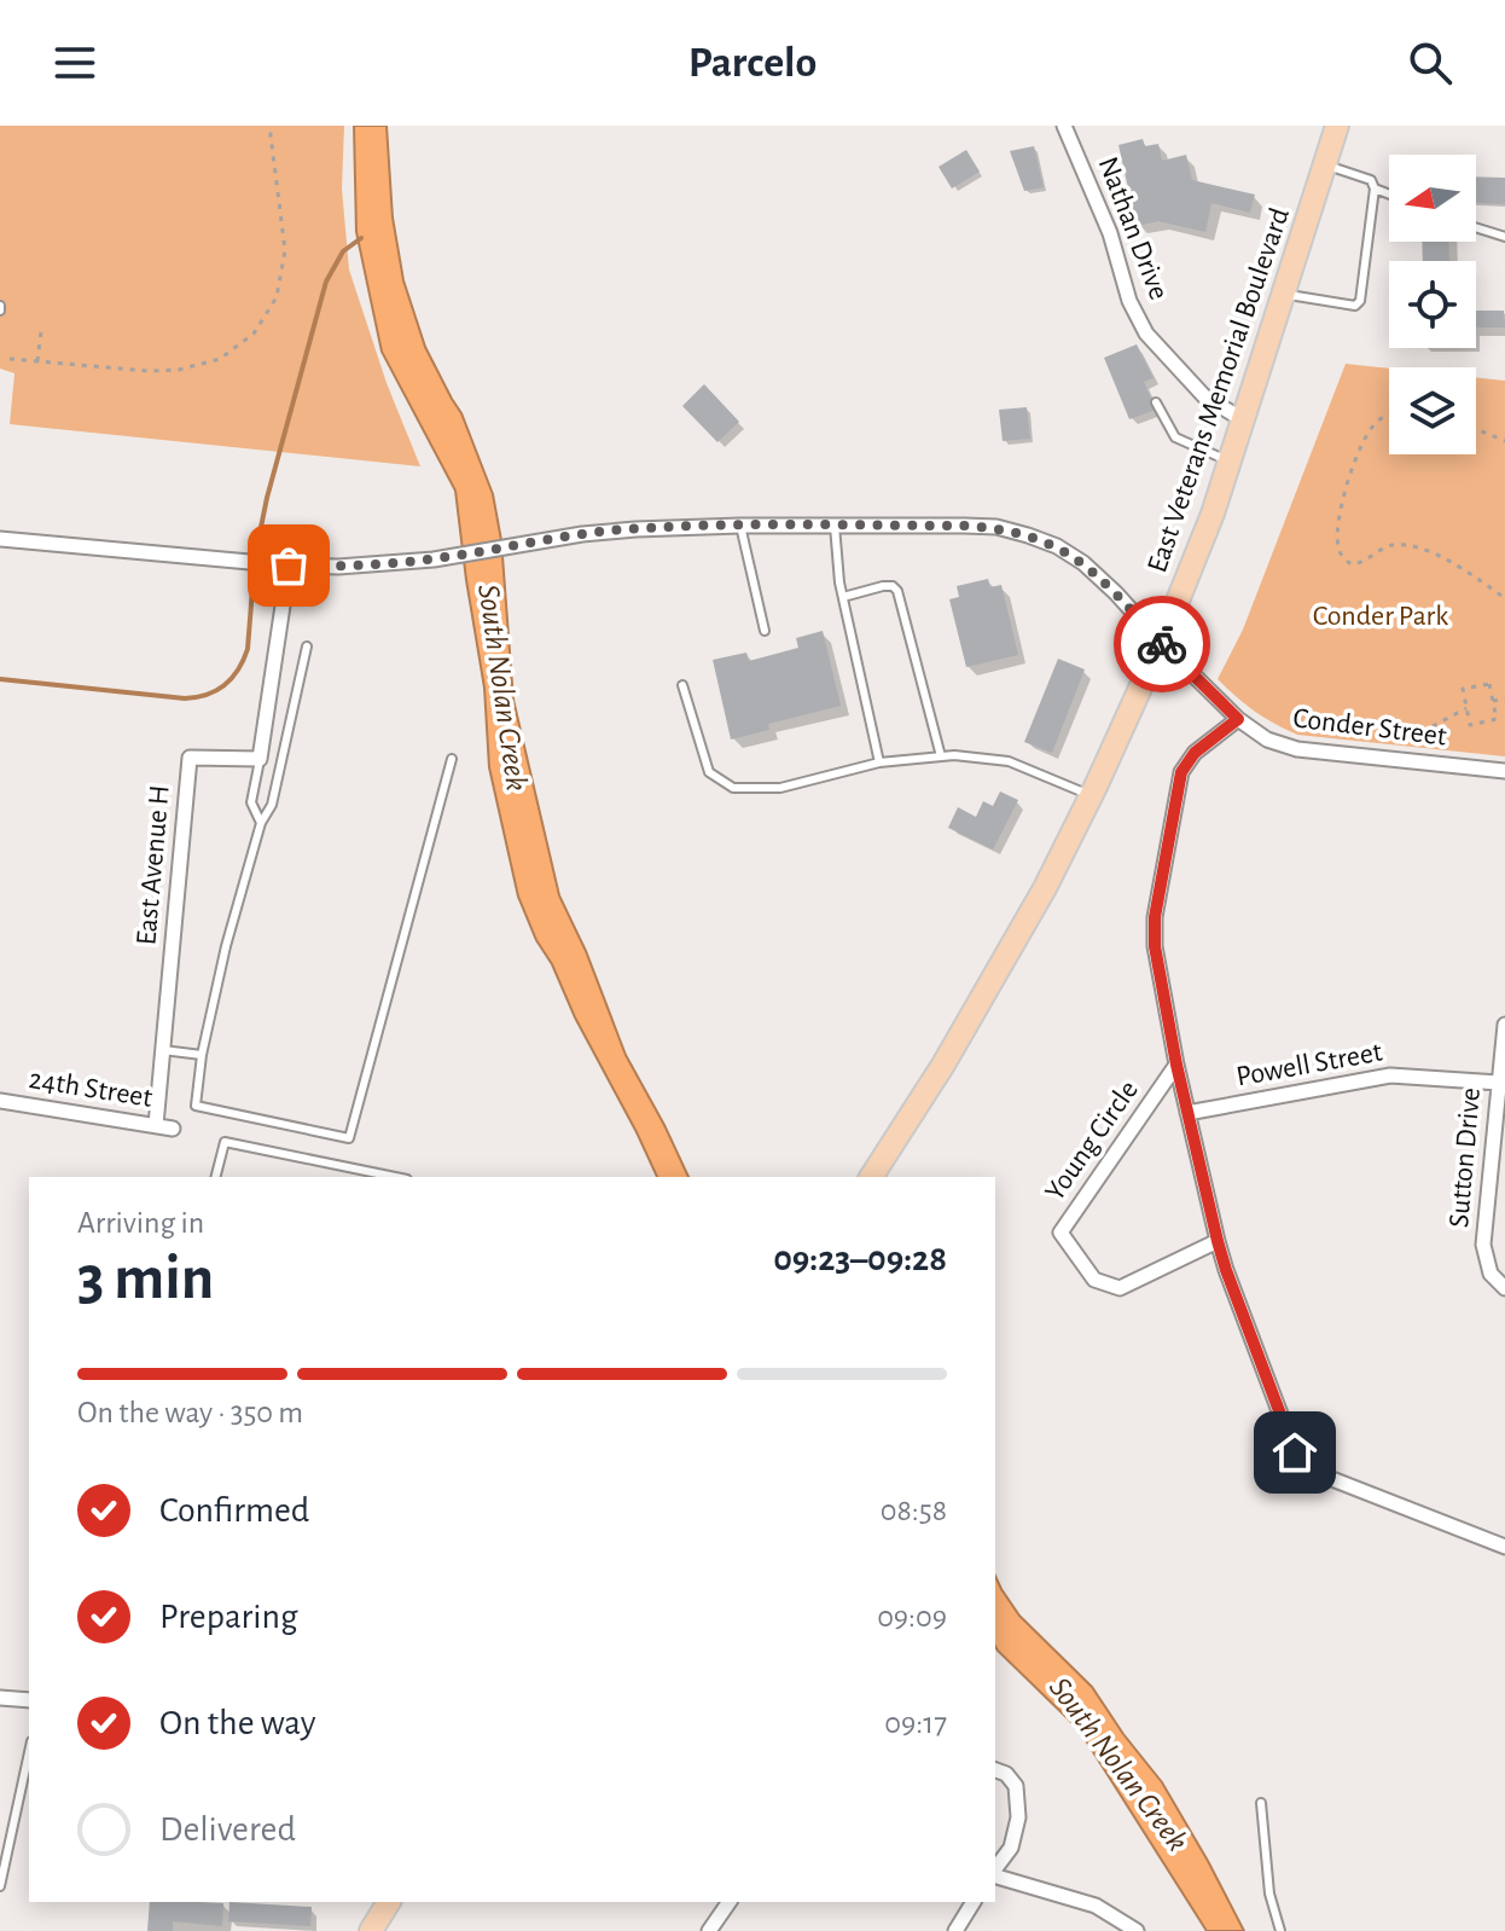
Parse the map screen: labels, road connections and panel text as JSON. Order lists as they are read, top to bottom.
{
  "streets": {
    "main road": ["East Veterans Memorial Boulevard"],
    "street": [
      "Nathan Drive",
      "Conder Street",
      "East Avenue H",
      "Powell Street",
      "24th Street",
      "Young Circle",
      "Sutton Drive"
    ]
  },
  "crossings": [
    ["Nathan Drive", "East Veterans Memorial Boulevard"],
    ["East Veterans Memorial Boulevard", "Conder Street"],
    ["East Avenue H", "24th Street"],
    ["Powell Street", "Sutton Drive"]
  ],
  "water": ["South Nolan Creek"],
  "parks": ["Conder Park"],
  "north": "left",
  "page": {
    "header": "Parcelo",
    "heading": ["3 min", "Arriving in", "09:23–09:28"],
    "bar": "On the way · 350 m",
    "list": [
      ["Confirmed", "08:58"],
      ["Preparing", "09:09"],
      ["On the way", "09:17"],
      "Delivered"
    ]
  }
}
